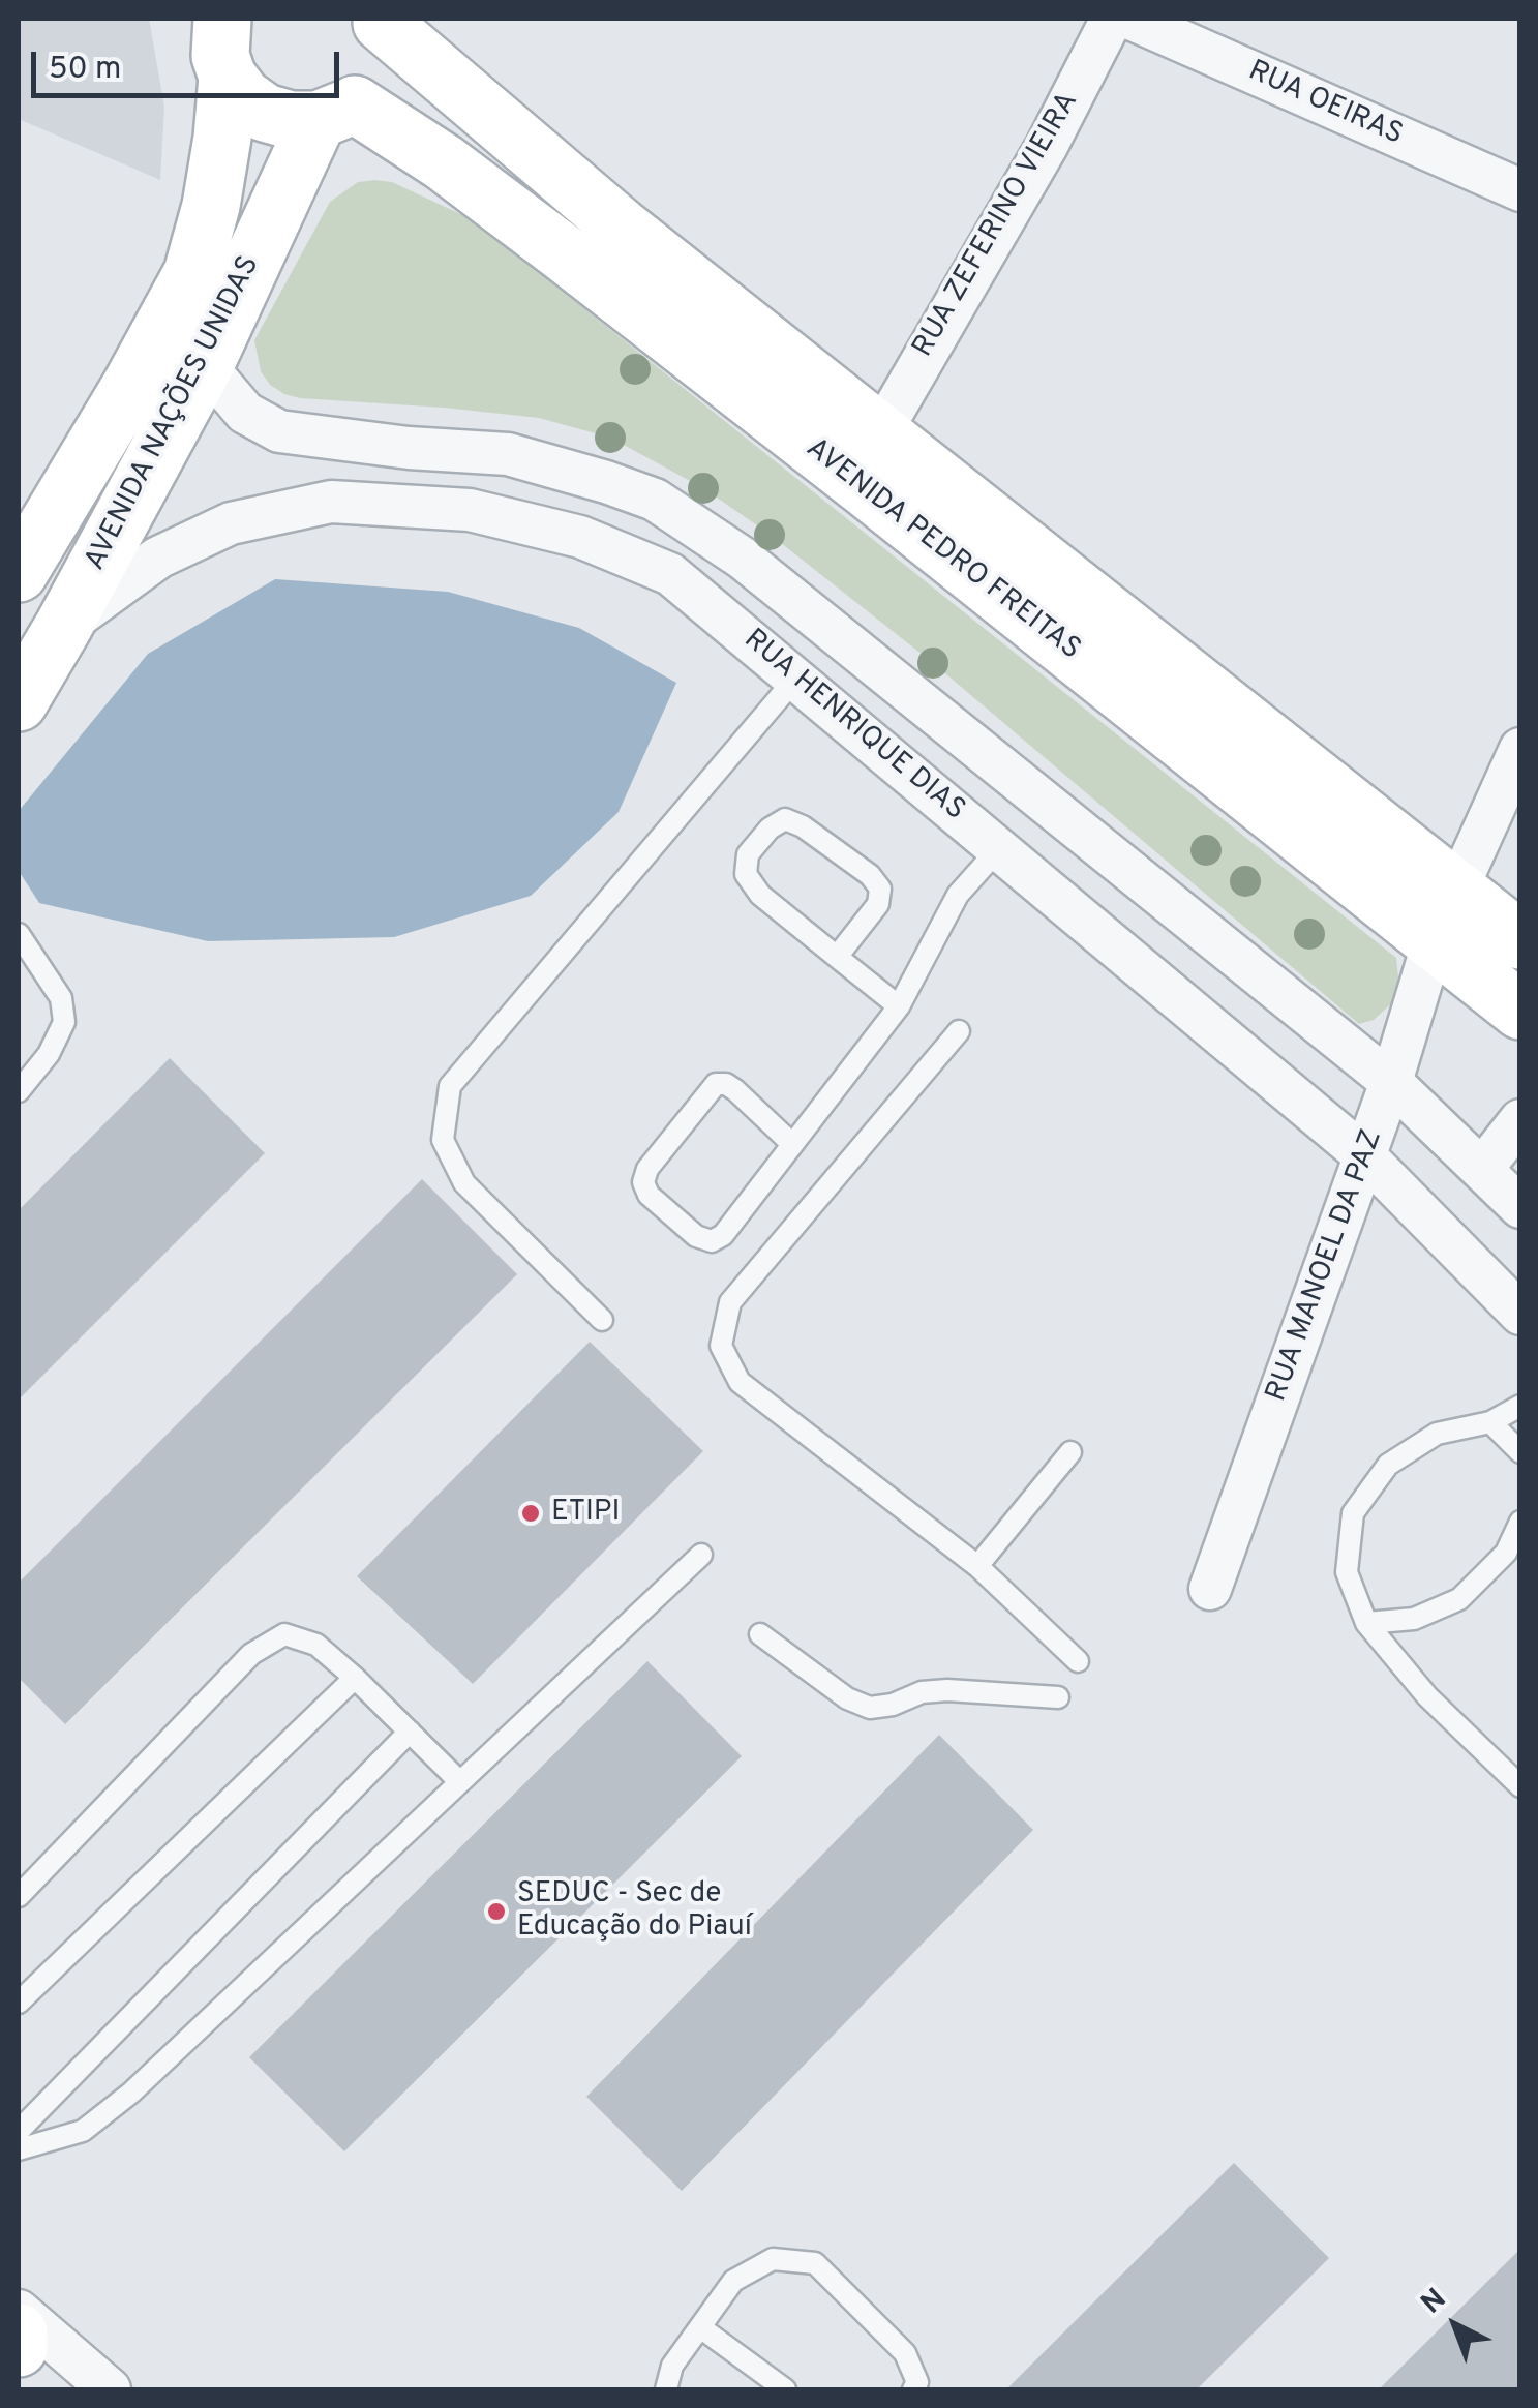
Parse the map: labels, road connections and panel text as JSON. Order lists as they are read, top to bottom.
{
  "streets": {
    "main road": ["AVENIDA NAÇÕES UNIDAS", "AVENIDA PEDRO FREITAS"],
    "street": [
      "RUA OEIRAS",
      "RUA ZEFERINO VIEIRA",
      "RUA HENRIQUE DIAS",
      "RUA MANOEL DA PAZ"
    ]
  },
  "crossings": [
    ["RUA ZEFERINO VIEIRA", "AVENIDA PEDRO FREITAS"],
    ["AVENIDA NAÇÕES UNIDAS", "AVENIDA PEDRO FREITAS"],
    ["AVENIDA NAÇÕES UNIDAS", "RUA HENRIQUE DIAS"],
    ["AVENIDA PEDRO FREITAS", "RUA MANOEL DA PAZ"],
    ["RUA HENRIQUE DIAS", "RUA MANOEL DA PAZ"]
  ],
  "places": ["ETIPI", "SEDUC - Sec de Educação do Piauí"],
  "scale_bar": "50 m",
  "north": "top left"
}
